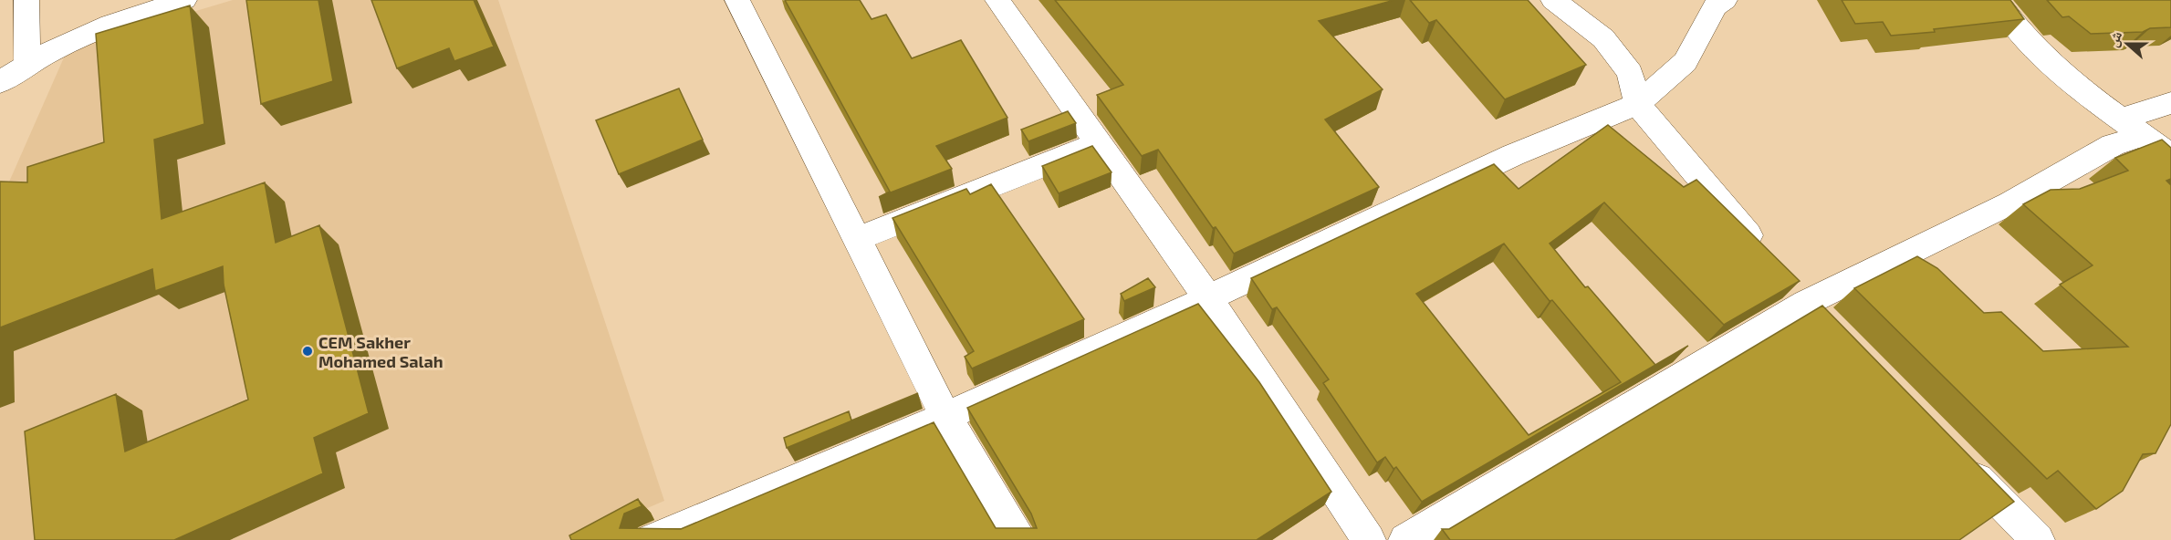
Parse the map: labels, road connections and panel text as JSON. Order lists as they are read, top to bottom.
{
  "places": ["CEM Sakher Mohamed Salah"],
  "north": "left"
}
